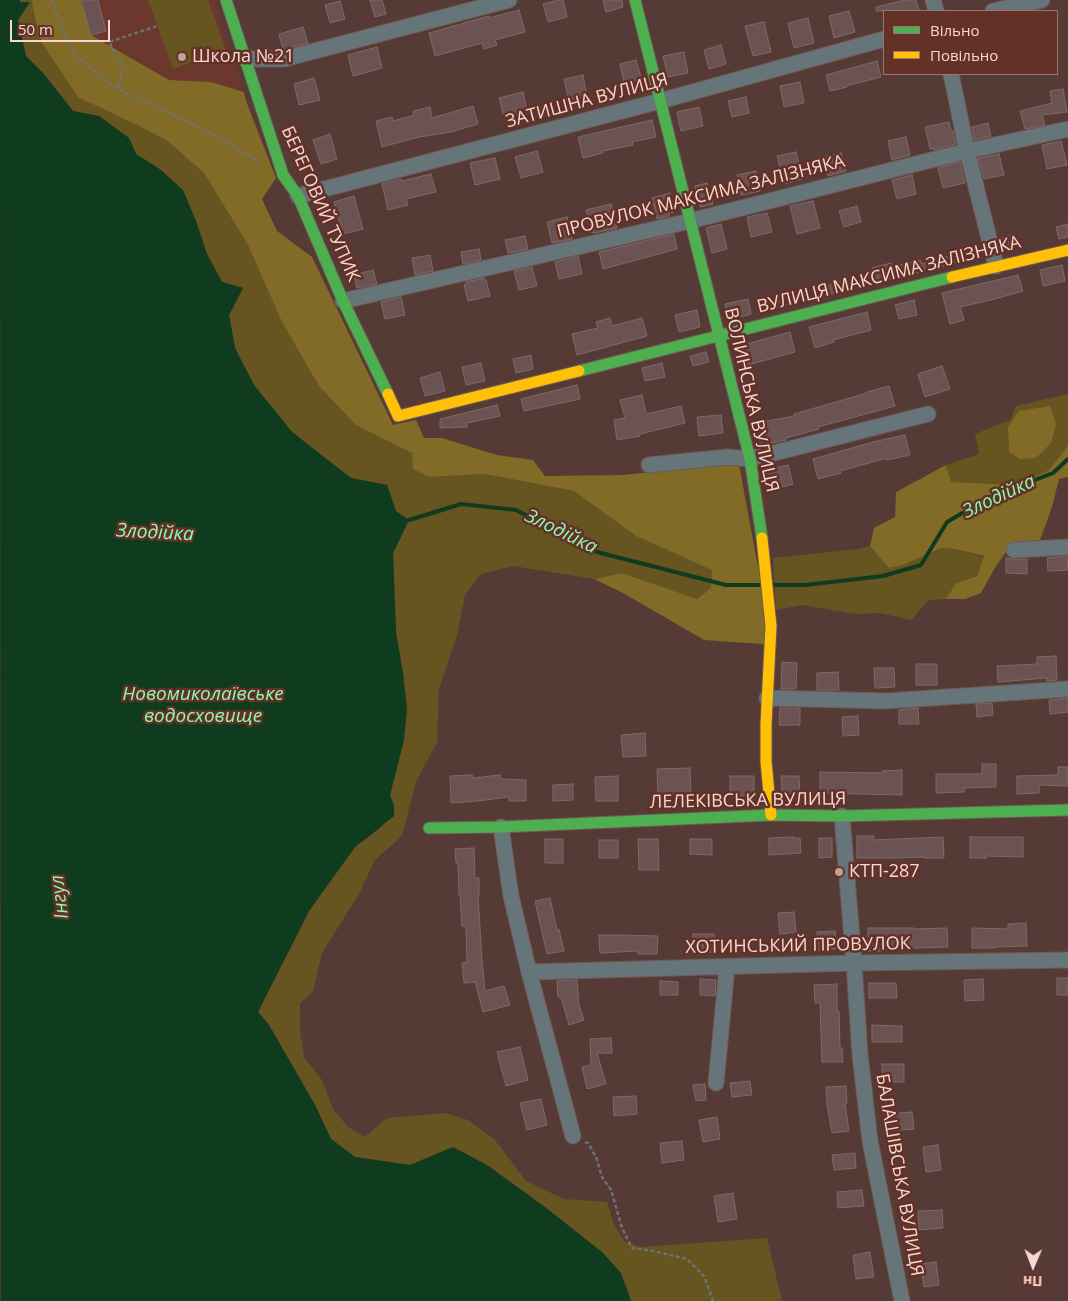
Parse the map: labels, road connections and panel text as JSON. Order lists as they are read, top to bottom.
{
  "streets": {
    "street": [
      "ЗАТИШНА ВУЛИЦЯ",
      "ПРОВУЛОК МАКСИМА ЗАЛІЗНЯКА",
      "БЕРЕГОВИЙ ТУПИК",
      "ВУЛИЦЯ МАКСИМА ЗАЛІЗНЯКА",
      "ВОЛИНСЬКА ВУЛИЦЯ",
      "ЛЕЛЕКІВСЬКА ВУЛИЦЯ",
      "ХОТИНСЬКИЙ ПРОВУЛОК",
      "БАЛАШІВСЬКА ВУЛИЦЯ"
    ]
  },
  "crossings": [
    ["ЗАТИШНА ВУЛИЦЯ", "БЕРЕГОВИЙ ТУПИК"],
    ["ЗАТИШНА ВУЛИЦЯ", "ВОЛИНСЬКА ВУЛИЦЯ"],
    ["ПРОВУЛОК МАКСИМА ЗАЛІЗНЯКА", "БЕРЕГОВИЙ ТУПИК"],
    ["ПРОВУЛОК МАКСИМА ЗАЛІЗНЯКА", "ВОЛИНСЬКА ВУЛИЦЯ"],
    ["БЕРЕГОВИЙ ТУПИК", "ВУЛИЦЯ МАКСИМА ЗАЛІЗНЯКА"],
    ["ВУЛИЦЯ МАКСИМА ЗАЛІЗНЯКА", "ВОЛИНСЬКА ВУЛИЦЯ"],
    ["ВОЛИНСЬКА ВУЛИЦЯ", "ЛЕЛЕКІВСЬКА ВУЛИЦЯ"],
    ["ЛЕЛЕКІВСЬКА ВУЛИЦЯ", "БАЛАШІВСЬКА ВУЛИЦЯ"],
    ["ХОТИНСЬКИЙ ПРОВУЛОК", "БАЛАШІВСЬКА ВУЛИЦЯ"]
  ],
  "water": ["Злодійка", "Новомиколаївське водосховище", "Інгул"],
  "places": ["Школа №21", "КТП-287"],
  "legend": ["Вільно", "Повільно"],
  "scale_bar": "50 m",
  "north": "bottom"
}
